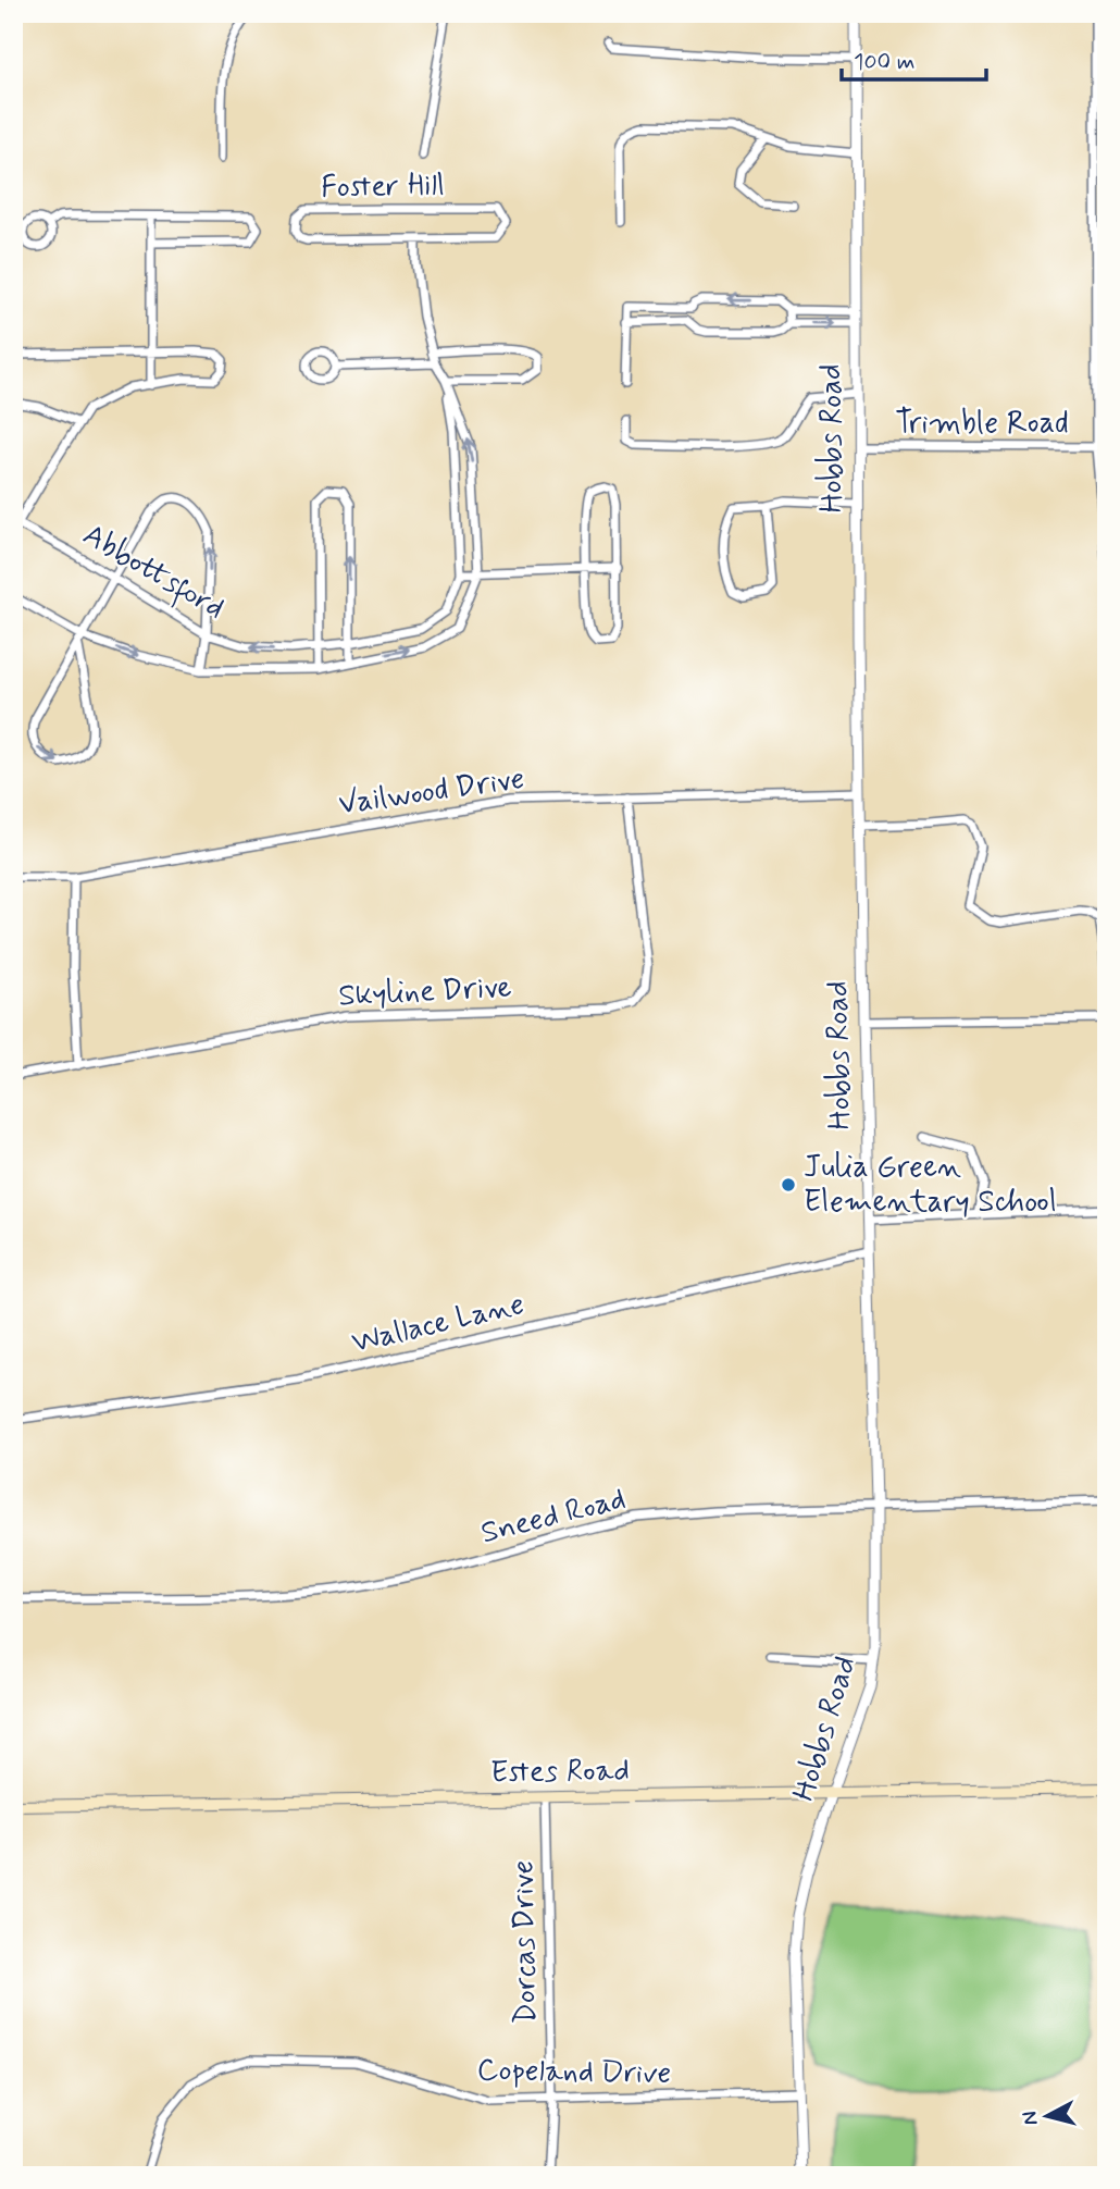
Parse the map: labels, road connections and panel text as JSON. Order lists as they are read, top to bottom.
{
  "streets": {
    "main road": ["Estes Road"],
    "street": [
      "Foster Hill",
      "Trimble Road",
      "Hobbs Road",
      "Abbottsford",
      "Vailwood Drive",
      "Skyline Drive",
      "Wallace Lane",
      "Sneed Road",
      "Dorcas Drive",
      "Copeland Drive"
    ]
  },
  "crossings": [
    ["Foster Hill", "Abbottsford"],
    ["Trimble Road", "Hobbs Road"],
    ["Hobbs Road", "Vailwood Drive"],
    ["Hobbs Road", "Wallace Lane"],
    ["Hobbs Road", "Sneed Road"],
    ["Hobbs Road", "Estes Road"],
    ["Hobbs Road", "Copeland Drive"],
    ["Vailwood Drive", "Skyline Drive"],
    ["Estes Road", "Dorcas Drive"],
    ["Dorcas Drive", "Copeland Drive"]
  ],
  "places": ["Julia Green Elementary School"],
  "scale_bar": "100 m",
  "north": "left"
}
